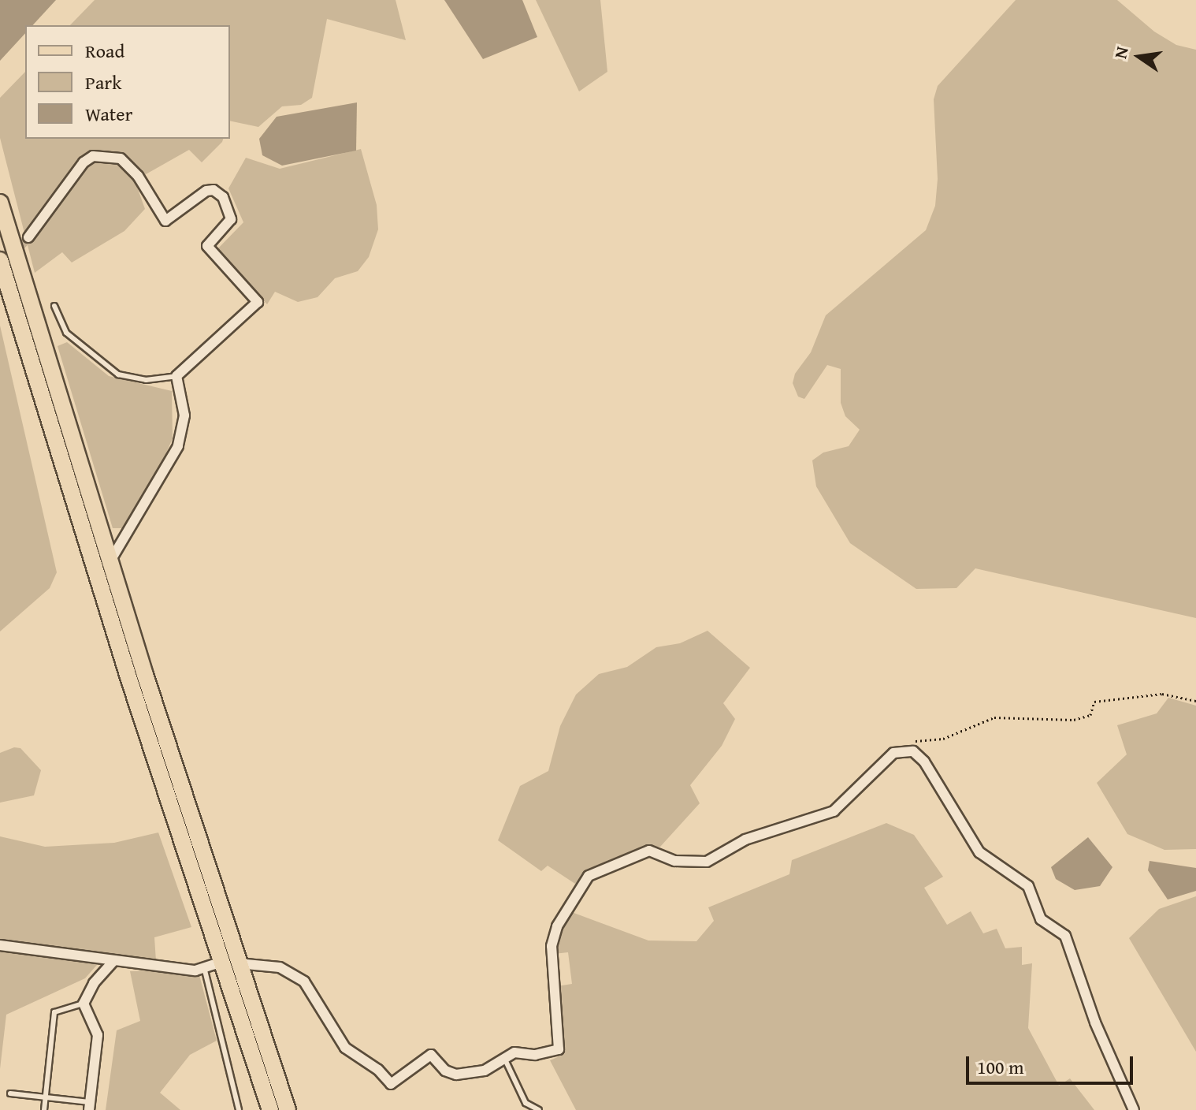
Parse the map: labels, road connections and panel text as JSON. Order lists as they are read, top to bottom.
{
  "legend": ["Road", "Park", "Water"],
  "scale_bar": "100 m",
  "north": "left"
}
